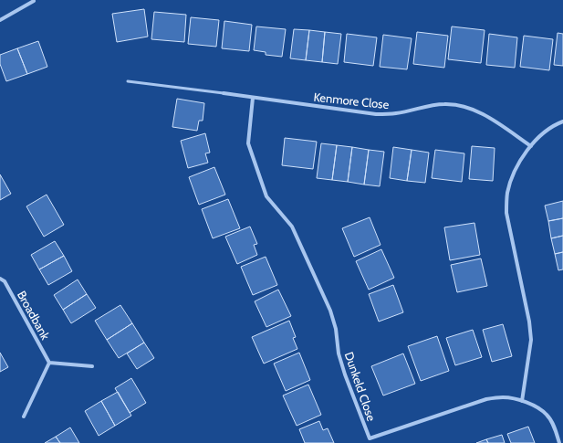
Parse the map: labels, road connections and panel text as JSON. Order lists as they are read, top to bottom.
{
  "streets": {
    "street": ["Kenmore Close", "Broadbank", "Dunkeld Close"]
  },
  "crossings": [
    ["Kenmore Close", "Dunkeld Close"]
  ]
}
